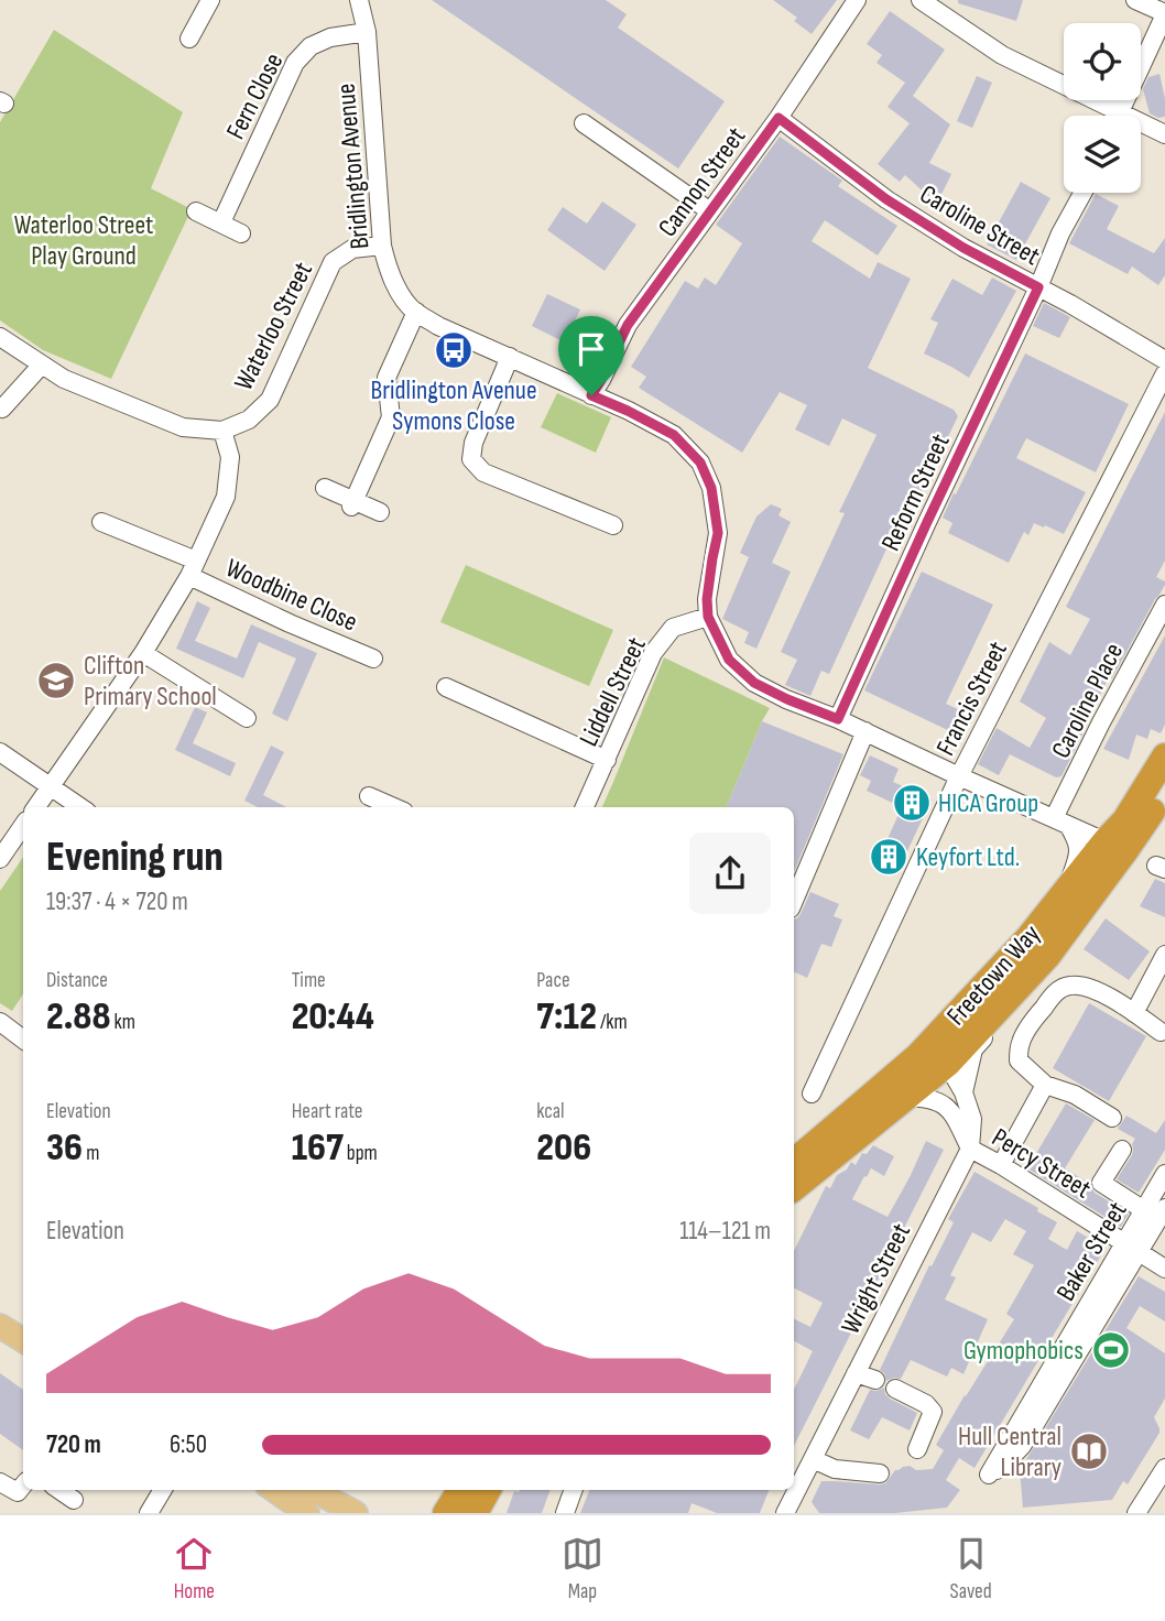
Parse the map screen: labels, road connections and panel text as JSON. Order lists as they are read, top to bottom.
{
  "streets": {
    "highway": ["Freetown Way"],
    "street": [
      "Fern Close",
      "Bridlington Avenue",
      "Cannon Street",
      "Caroline Street",
      "Waterloo Street",
      "Reform Street",
      "Woodbine Close",
      "Liddell Street",
      "Francis Street",
      "Caroline Place",
      "Percy Street",
      "Baker Street",
      "Wright Street"
    ]
  },
  "crossings": [
    ["Fern Close", "Bridlington Avenue"],
    ["Bridlington Avenue", "Cannon Street"],
    ["Bridlington Avenue", "Waterloo Street"],
    ["Bridlington Avenue", "Reform Street"],
    ["Bridlington Avenue", "Liddell Street"],
    ["Bridlington Avenue", "Francis Street"],
    ["Bridlington Avenue", "Caroline Place"],
    ["Bridlington Avenue", "Freetown Way"],
    ["Cannon Street", "Caroline Street"],
    ["Caroline Street", "Reform Street"],
    ["Freetown Way", "Wright Street"],
    ["Percy Street", "Baker Street"],
    ["Percy Street", "Wright Street"]
  ],
  "parks": ["Waterloo Street Play Ground"],
  "places": {
    "bus stop": ["Bridlington Avenue Symons Close"],
    "school or university": ["Clifton Primary School"],
    "building": ["HICA Group", "Keyfort Ltd."],
    "sports": ["Gymophobics"],
    "library": ["Hull Central Library"]
  },
  "page": {
    "heading": ["Evening run", "19:37 · 4 × 720 m"],
    "stats": [
      ["Distance", "2.88 km"],
      ["Time", "20:44"],
      ["Pace", "7:12 /km"],
      ["Elevation", "36 m"],
      ["Heart rate", "167 bpm"],
      ["kcal", "206"]
    ],
    "chart": ["Elevation", "114–121 m"],
    "list": [
      {
        "name": "720 m",
        "note": "6:50"
      }
    ],
    "tabs": ["Home", "Map", "Saved"]
  }
}
